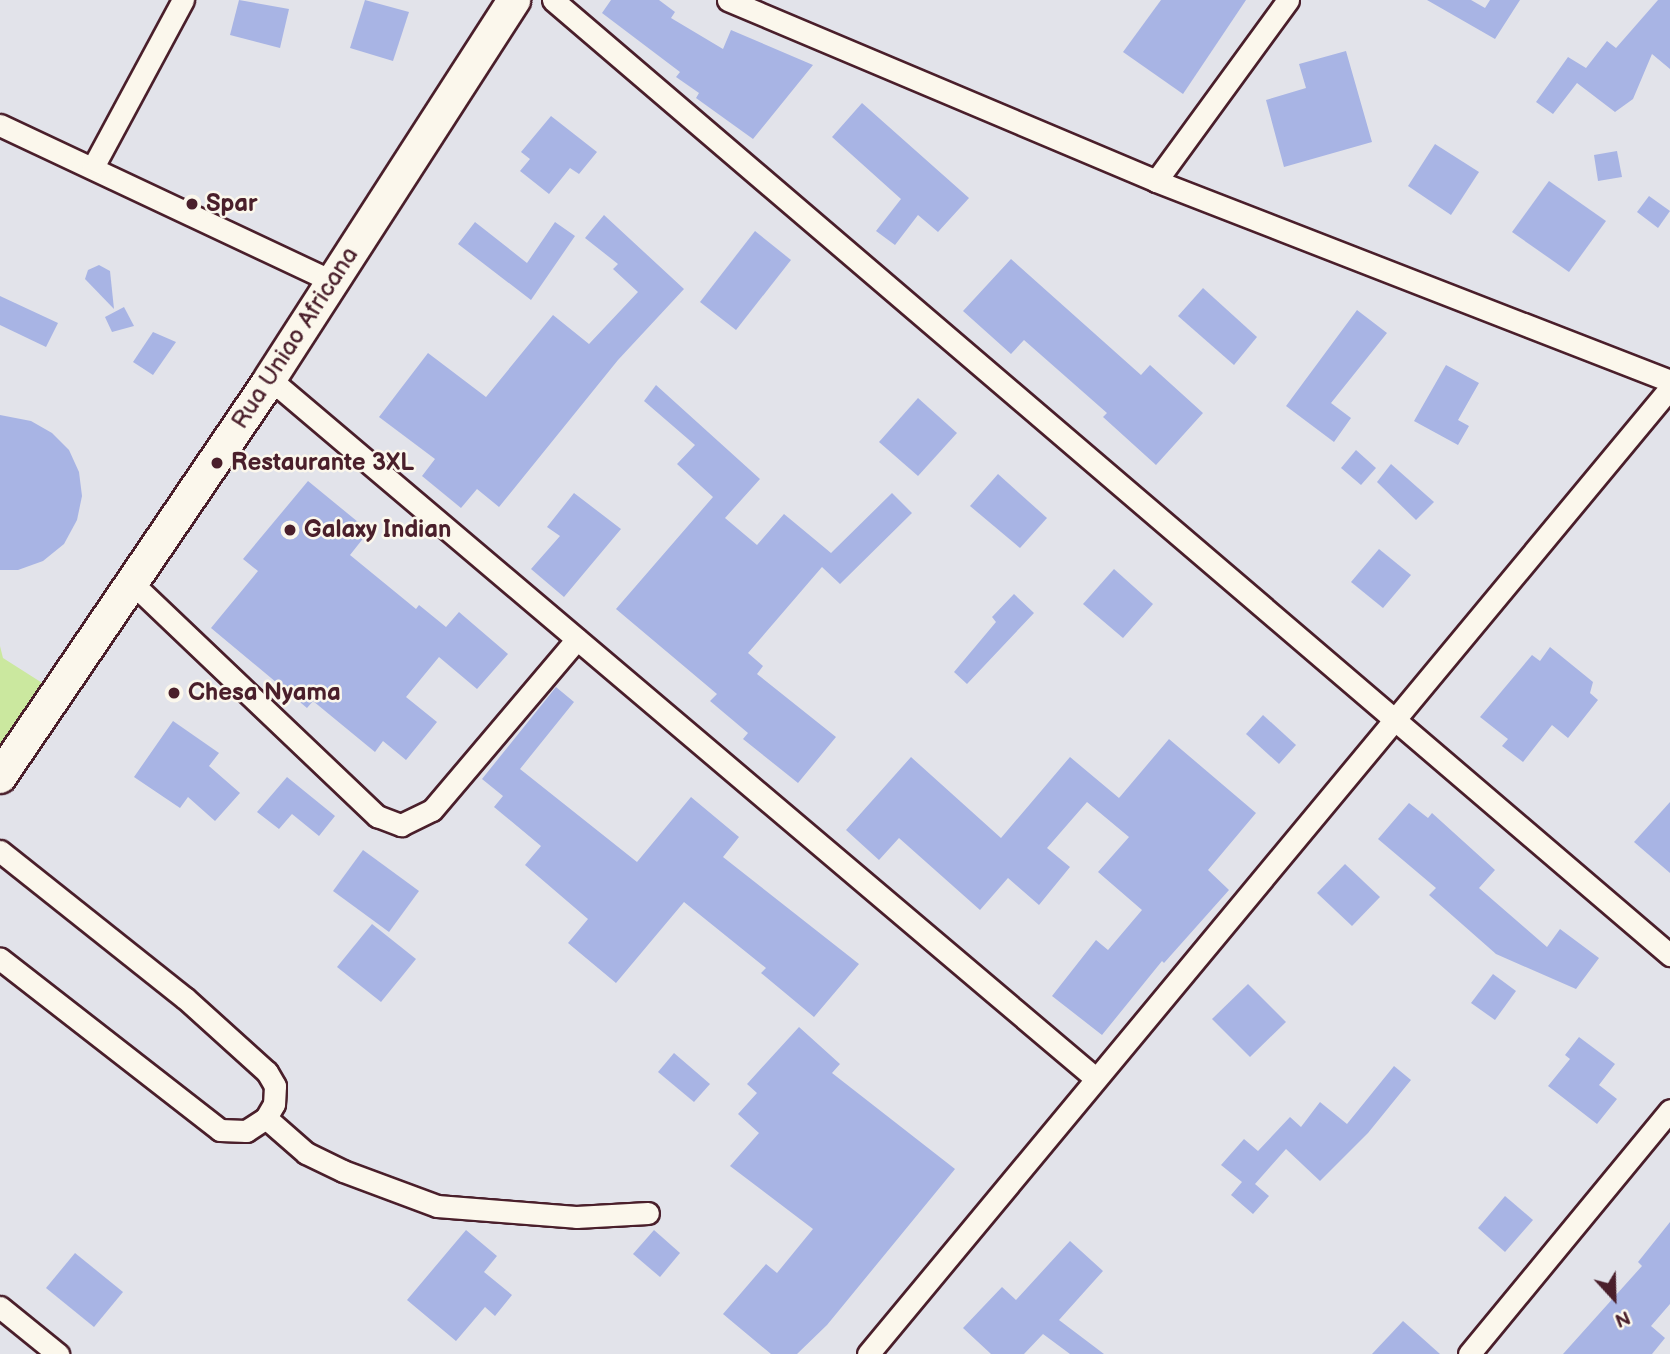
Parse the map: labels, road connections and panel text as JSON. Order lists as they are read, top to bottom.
{
  "streets": {
    "main road": ["Rua Uniao Africana"]
  },
  "places": [
    "Spar",
    "Restaurante 3XL",
    "Galaxy Indian",
    "Chesa Nyama"
  ],
  "north": "bottom"
}
